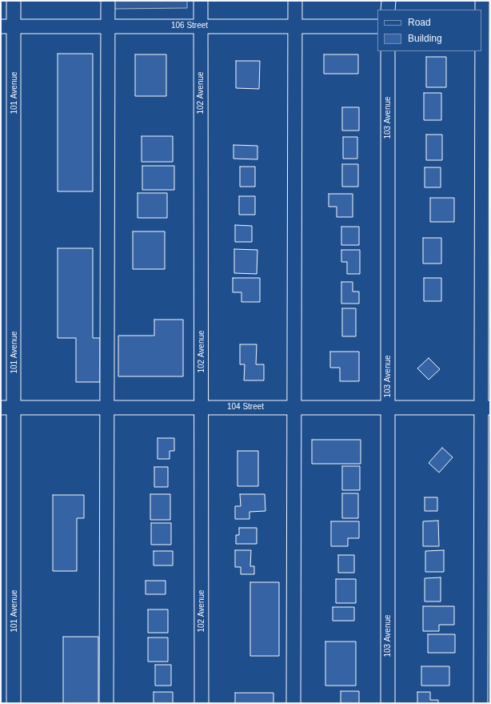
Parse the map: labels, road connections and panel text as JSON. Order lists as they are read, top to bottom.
{
  "streets": {
    "street": [
      "106 Street",
      "101 Avenue",
      "102 Avenue",
      "103 Avenue",
      "104 Street"
    ]
  },
  "crossings": [
    ["106 Street", "101 Avenue"],
    ["106 Street", "102 Avenue"],
    ["101 Avenue", "104 Street"],
    ["102 Avenue", "104 Street"],
    ["103 Avenue", "104 Street"]
  ],
  "legend": ["Road", "Building"]
}
